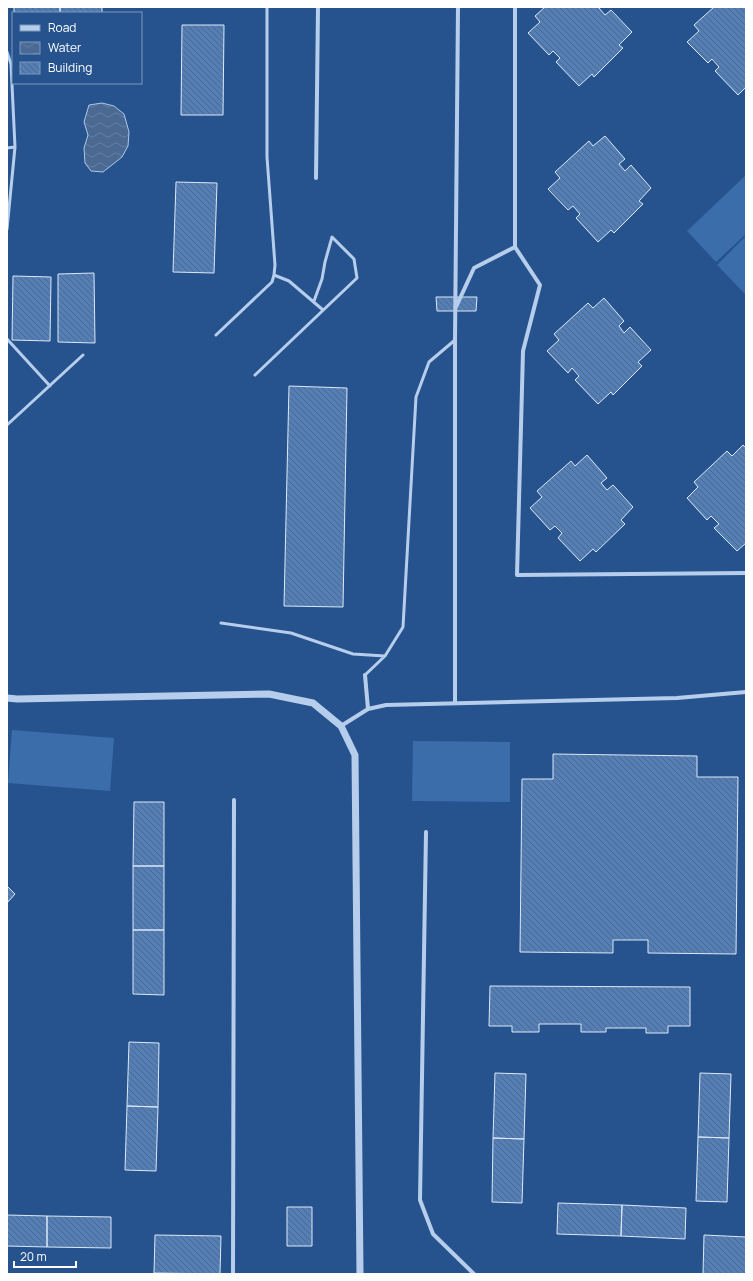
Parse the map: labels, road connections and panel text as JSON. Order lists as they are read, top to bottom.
{
  "legend": ["Road", "Water", "Building"],
  "scale_bar": "20 m"
}
